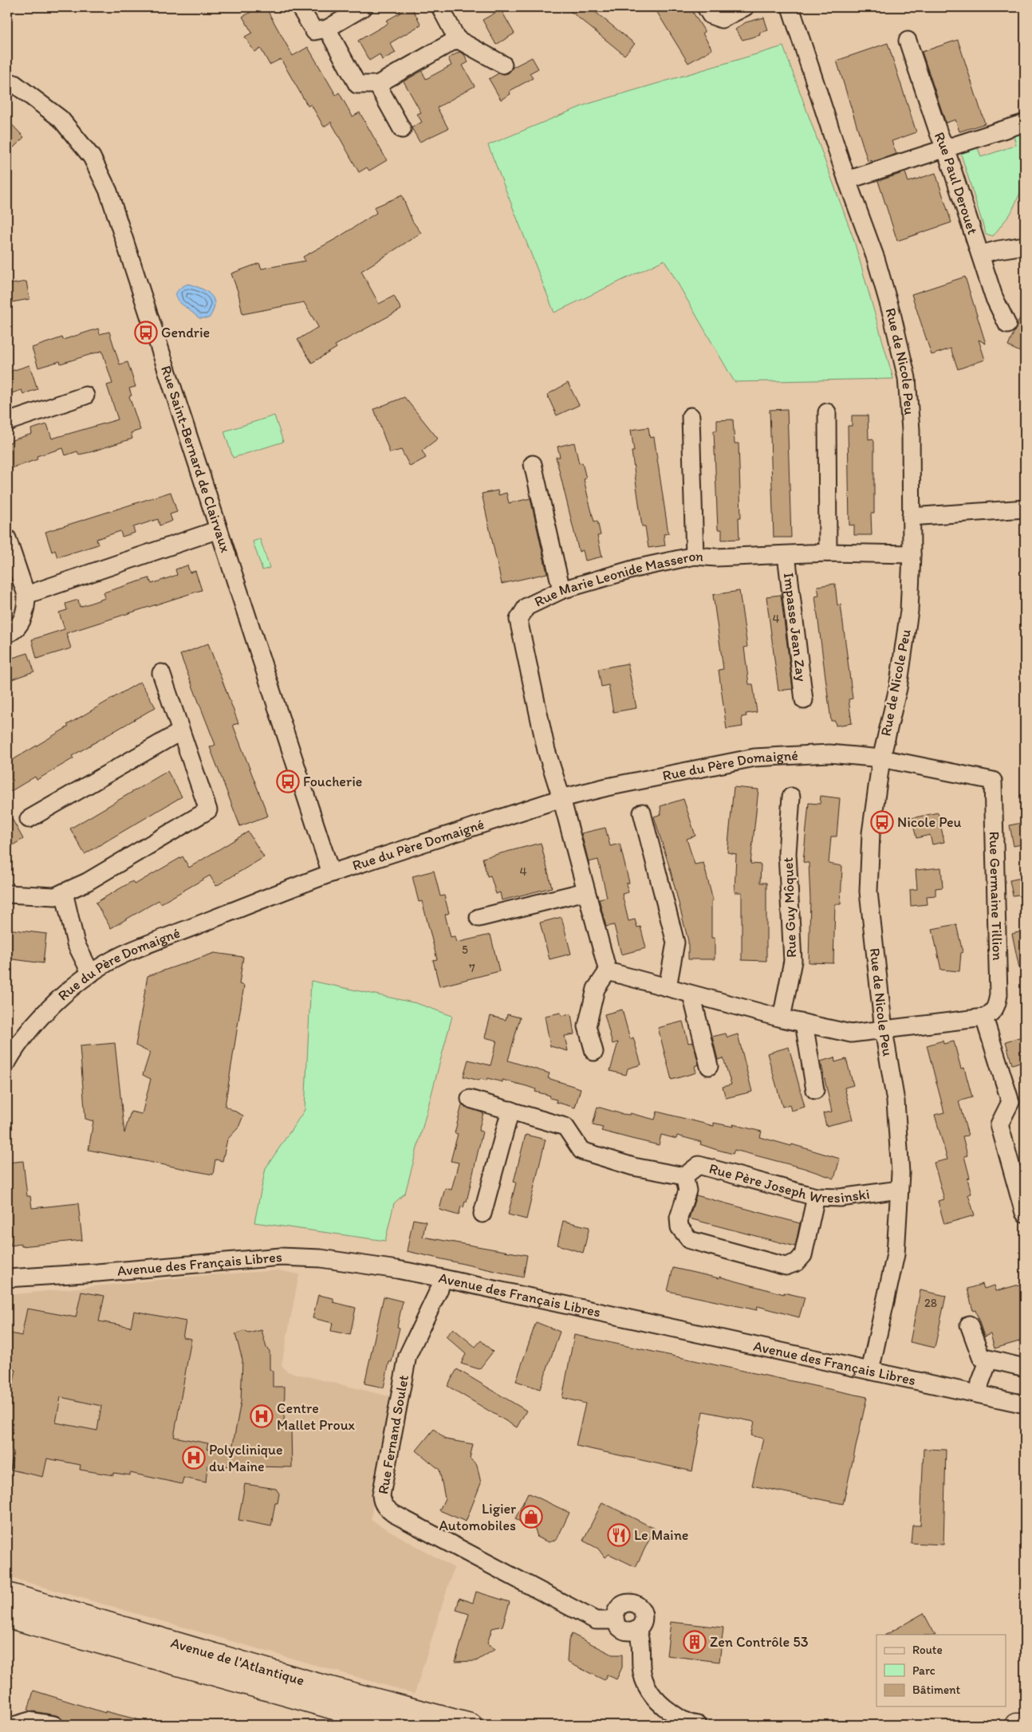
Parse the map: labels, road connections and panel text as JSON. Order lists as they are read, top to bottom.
{
  "streets": {
    "main road": ["Avenue de l'Atlantique"],
    "street": [
      "Rue Paul Derouet",
      "Rue de Nicole Peu",
      "Rue Saint-Bernard de Clairvaux",
      "Rue Marie Leonide Masseron",
      "Impasse Jean Zay",
      "Rue du Père Domaigné",
      "Rue Germaine Tillion",
      "Rue Guy Môquet",
      "Rue Père Joseph Wresinski",
      "Avenue des Français Libres",
      "Rue Fernand Soulet"
    ]
  },
  "crossings": [
    ["Rue de Nicole Peu", "Rue Marie Leonide Masseron"],
    ["Rue de Nicole Peu", "Rue du Père Domaigné"],
    ["Rue de Nicole Peu", "Rue Germaine Tillion"],
    ["Rue de Nicole Peu", "Rue Père Joseph Wresinski"],
    ["Rue de Nicole Peu", "Avenue des Français Libres"],
    ["Rue Saint-Bernard de Clairvaux", "Rue du Père Domaigné"],
    ["Rue Marie Leonide Masseron", "Impasse Jean Zay"],
    ["Rue Marie Leonide Masseron", "Rue du Père Domaigné"],
    ["Rue du Père Domaigné", "Rue Germaine Tillion"],
    ["Avenue des Français Libres", "Rue Fernand Soulet"]
  ],
  "places": {
    "bus stop": ["Gendrie", "Foucherie", "Nicole Peu"],
    "hospital": ["Centre Mallet Proux", "Polyclinique du Maine"],
    "shop": ["Ligier Automobiles"],
    "restaurant": ["Le Maine"],
    "building": ["Zen Contrôle 53"]
  },
  "house_numbers": [
    "4",
    "4",
    "5",
    "7",
    "28"
  ],
  "legend": ["Route", "Parc", "Bâtiment"]
}
